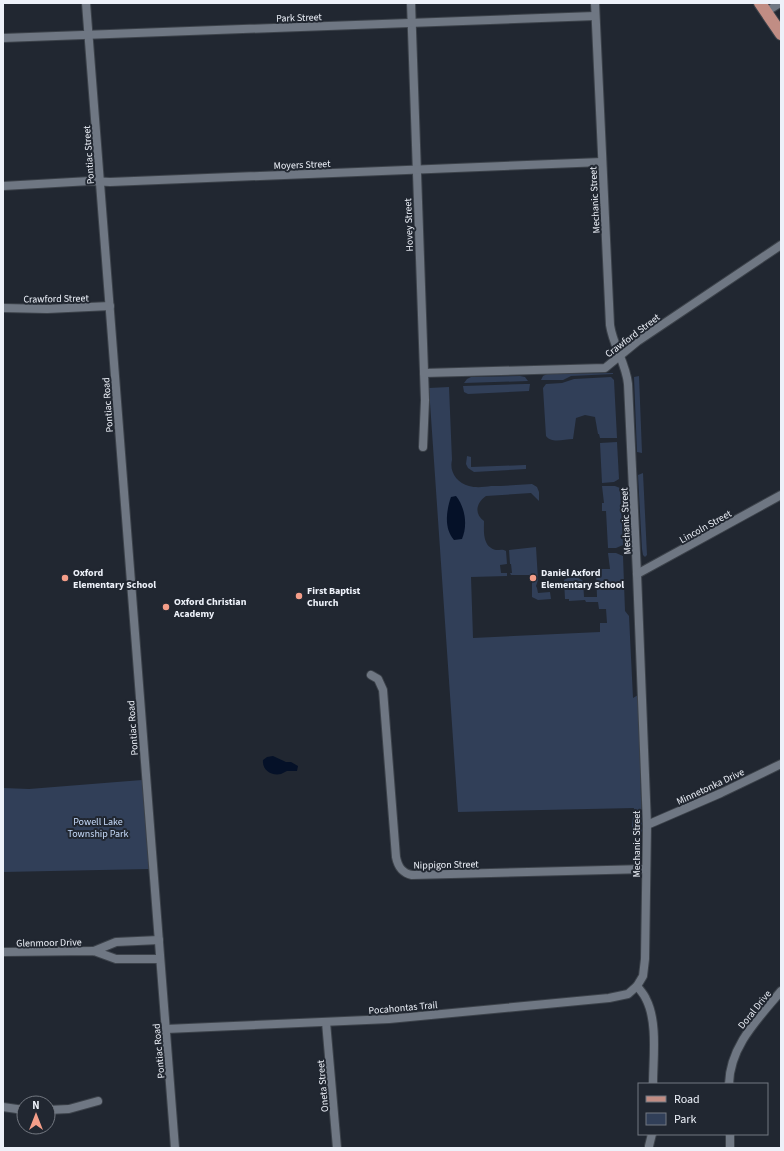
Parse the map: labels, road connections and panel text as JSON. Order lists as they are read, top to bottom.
{
  "streets": {
    "street": [
      "Park Street",
      "Pontiac Street",
      "Moyers Street",
      "Mechanic Street",
      "Hovey Street",
      "Crawford Street",
      "Pontiac Road",
      "Lincoln Street",
      "Minnetonka Drive",
      "Nippigon Street",
      "Glenmoor Drive",
      "Pocahontas Trail",
      "Doral Drive",
      "Oneta Street"
    ]
  },
  "crossings": [
    ["Park Street", "Pontiac Street"],
    ["Park Street", "Mechanic Street"],
    ["Park Street", "Hovey Street"],
    ["Pontiac Street", "Moyers Street"],
    ["Pontiac Street", "Crawford Street"],
    ["Pontiac Street", "Pontiac Road"],
    ["Moyers Street", "Mechanic Street"],
    ["Moyers Street", "Hovey Street"],
    ["Mechanic Street", "Crawford Street"],
    ["Mechanic Street", "Lincoln Street"],
    ["Mechanic Street", "Minnetonka Drive"],
    ["Mechanic Street", "Nippigon Street"],
    ["Mechanic Street", "Pocahontas Trail"],
    ["Hovey Street", "Crawford Street"],
    ["Crawford Street", "Pontiac Road"],
    ["Pontiac Road", "Glenmoor Drive"],
    ["Pontiac Road", "Pocahontas Trail"],
    ["Pocahontas Trail", "Oneta Street"]
  ],
  "parks": ["Powell Lake Township Park"],
  "places": [
    "Oxford Elementary School",
    "Daniel Axford Elementary School",
    "First Baptist Church",
    "Oxford Christian Academy"
  ],
  "legend": ["Road", "Park"],
  "north": "top"
}
